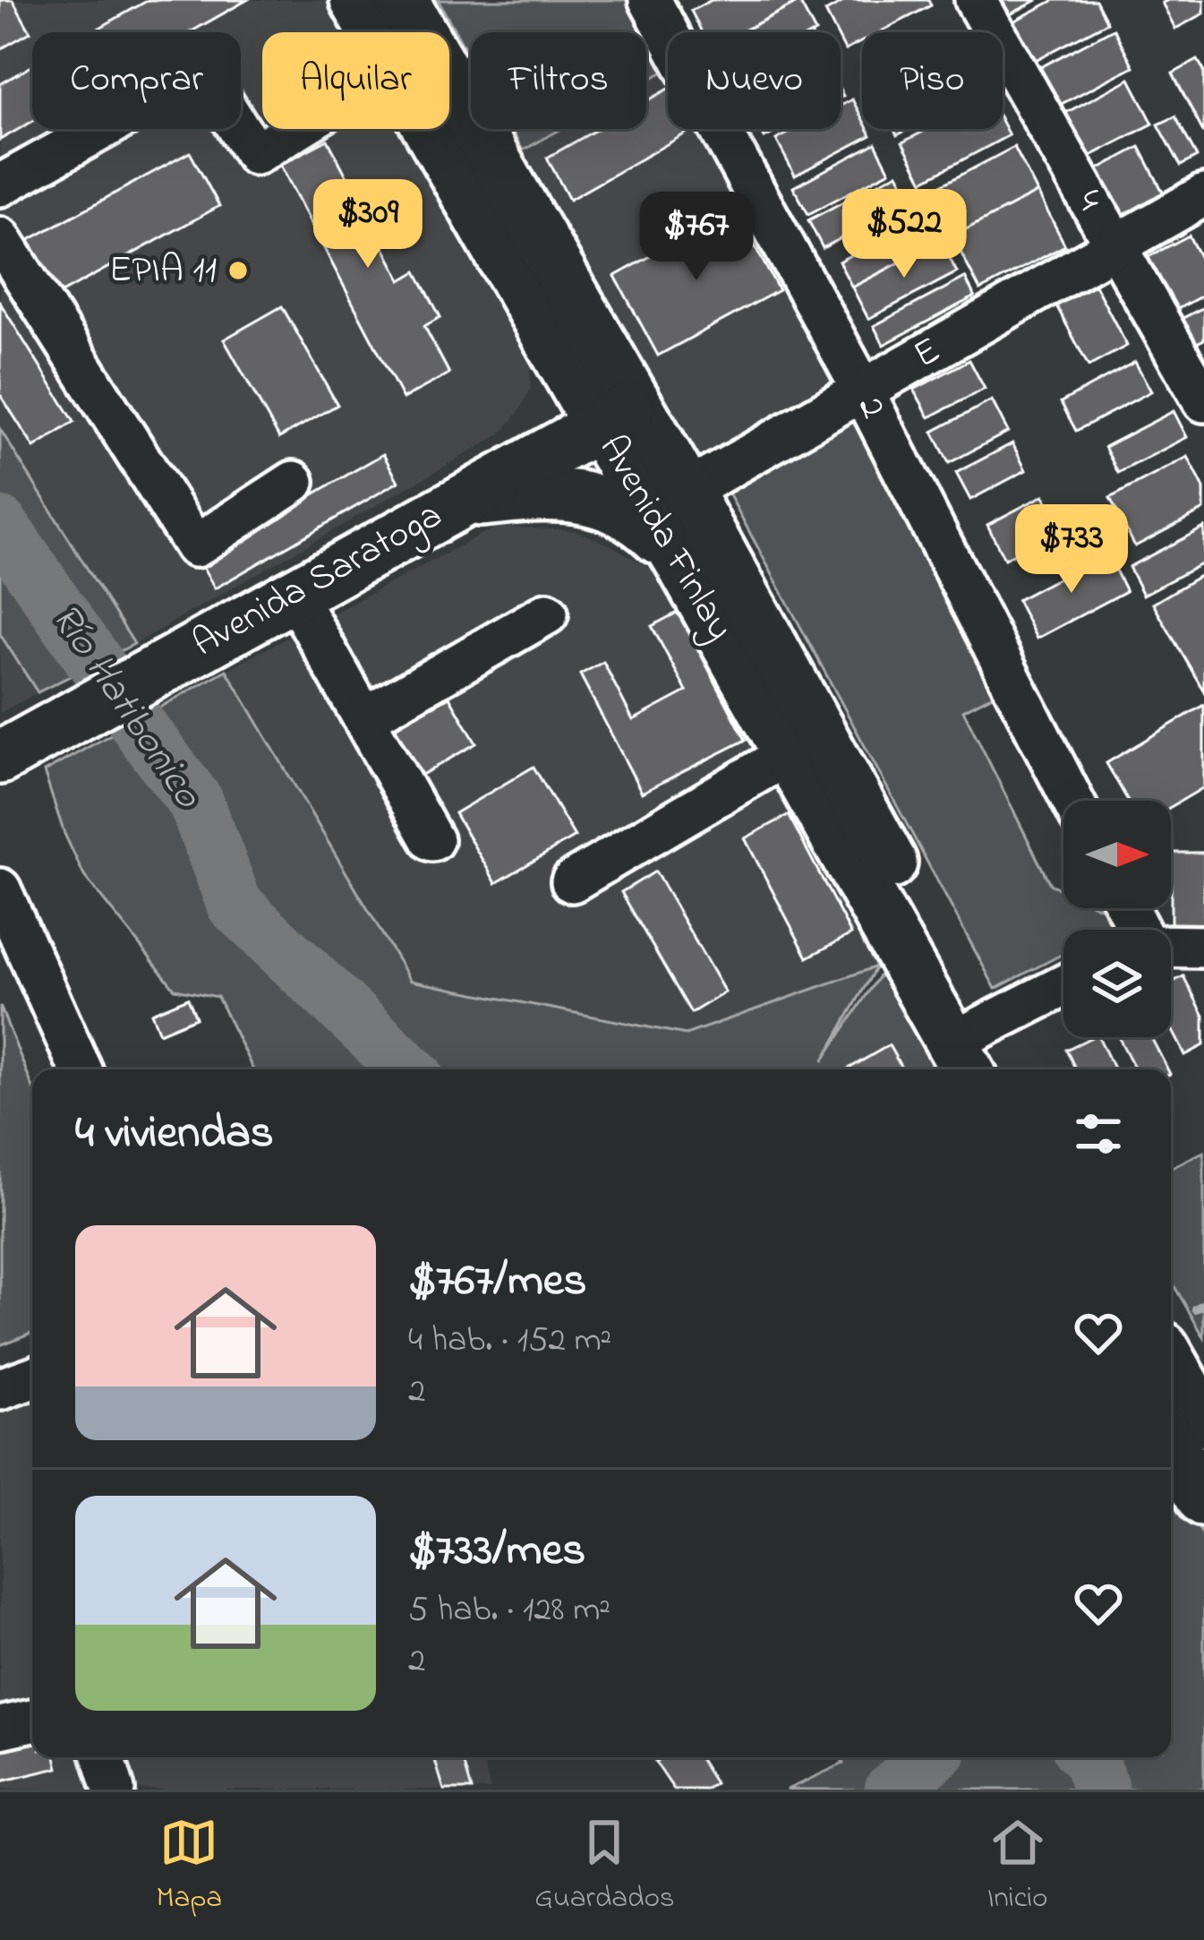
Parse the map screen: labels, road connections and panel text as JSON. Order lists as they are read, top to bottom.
{
  "streets": {
    "main road": ["Avenida Finlay", "Avenida Saratoga"],
    "street": ["4", "E", "2"]
  },
  "crossings": [
    ["4", "E"],
    ["E", "2"],
    ["E", "Avenida Finlay"],
    ["Avenida Finlay", "Avenida Saratoga"]
  ],
  "water": ["Río Hatibonico"],
  "places": ["EPIA 11"],
  "north": "right",
  "page": {
    "chip": [
      "Comprar",
      "Alquilar",
      "Filtros",
      "Nuevo",
      "Piso"
    ],
    "price": [
      "$309",
      "$522",
      "$767",
      "$733"
    ],
    "heading": "4 viviendas",
    "list": [
      {
        "name": "$767/mes",
        "note": "4 hab. · 152 m² · 2"
      },
      {
        "name": "$733/mes",
        "note": "5 hab. · 128 m² · 2"
      }
    ],
    "tabs": ["Mapa", "Guardados", "Inicio"]
  }
}
